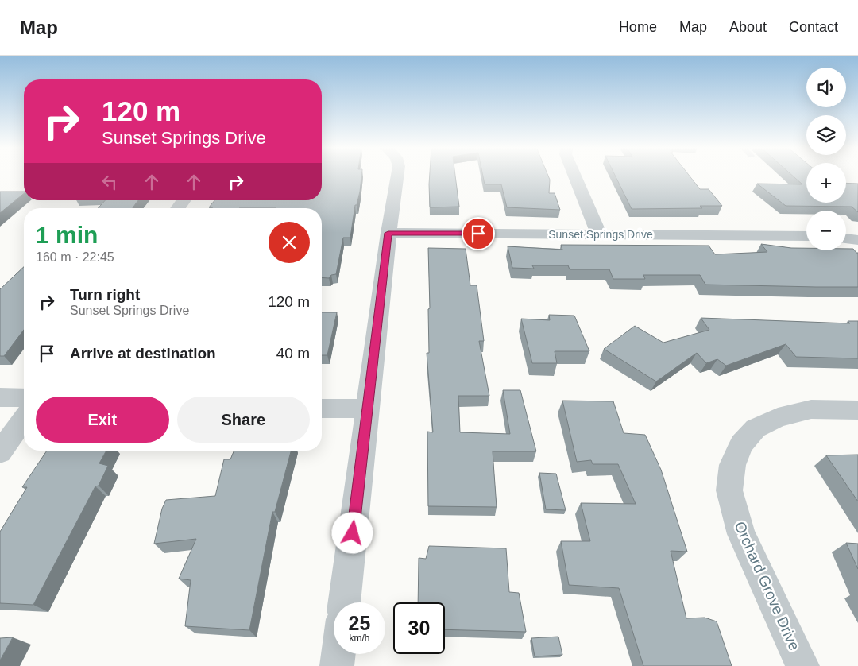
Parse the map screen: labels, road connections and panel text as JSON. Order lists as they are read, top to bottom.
{
  "streets": {
    "street": ["Sunset Springs Drive", "Orchard Grove Drive"]
  },
  "page": {
    "header": "Map",
    "nav": [
      "Home",
      "Map",
      "About",
      "Contact"
    ],
    "map_buttons": ["+", "−"],
    "turn": ["120 m", "Sunset Springs Drive"],
    "heading": ["1 min", "160 m · 22:45"],
    "list": [
      {
        "name": "Turn right",
        "note": "Sunset Springs Drive",
        "value": "120 m"
      },
      {
        "name": "Arrive at destination",
        "value": "40 m"
      }
    ],
    "buttons": ["Exit", "Share"],
    "speed": "25 km/h",
    "limit": "30"
  }
}
